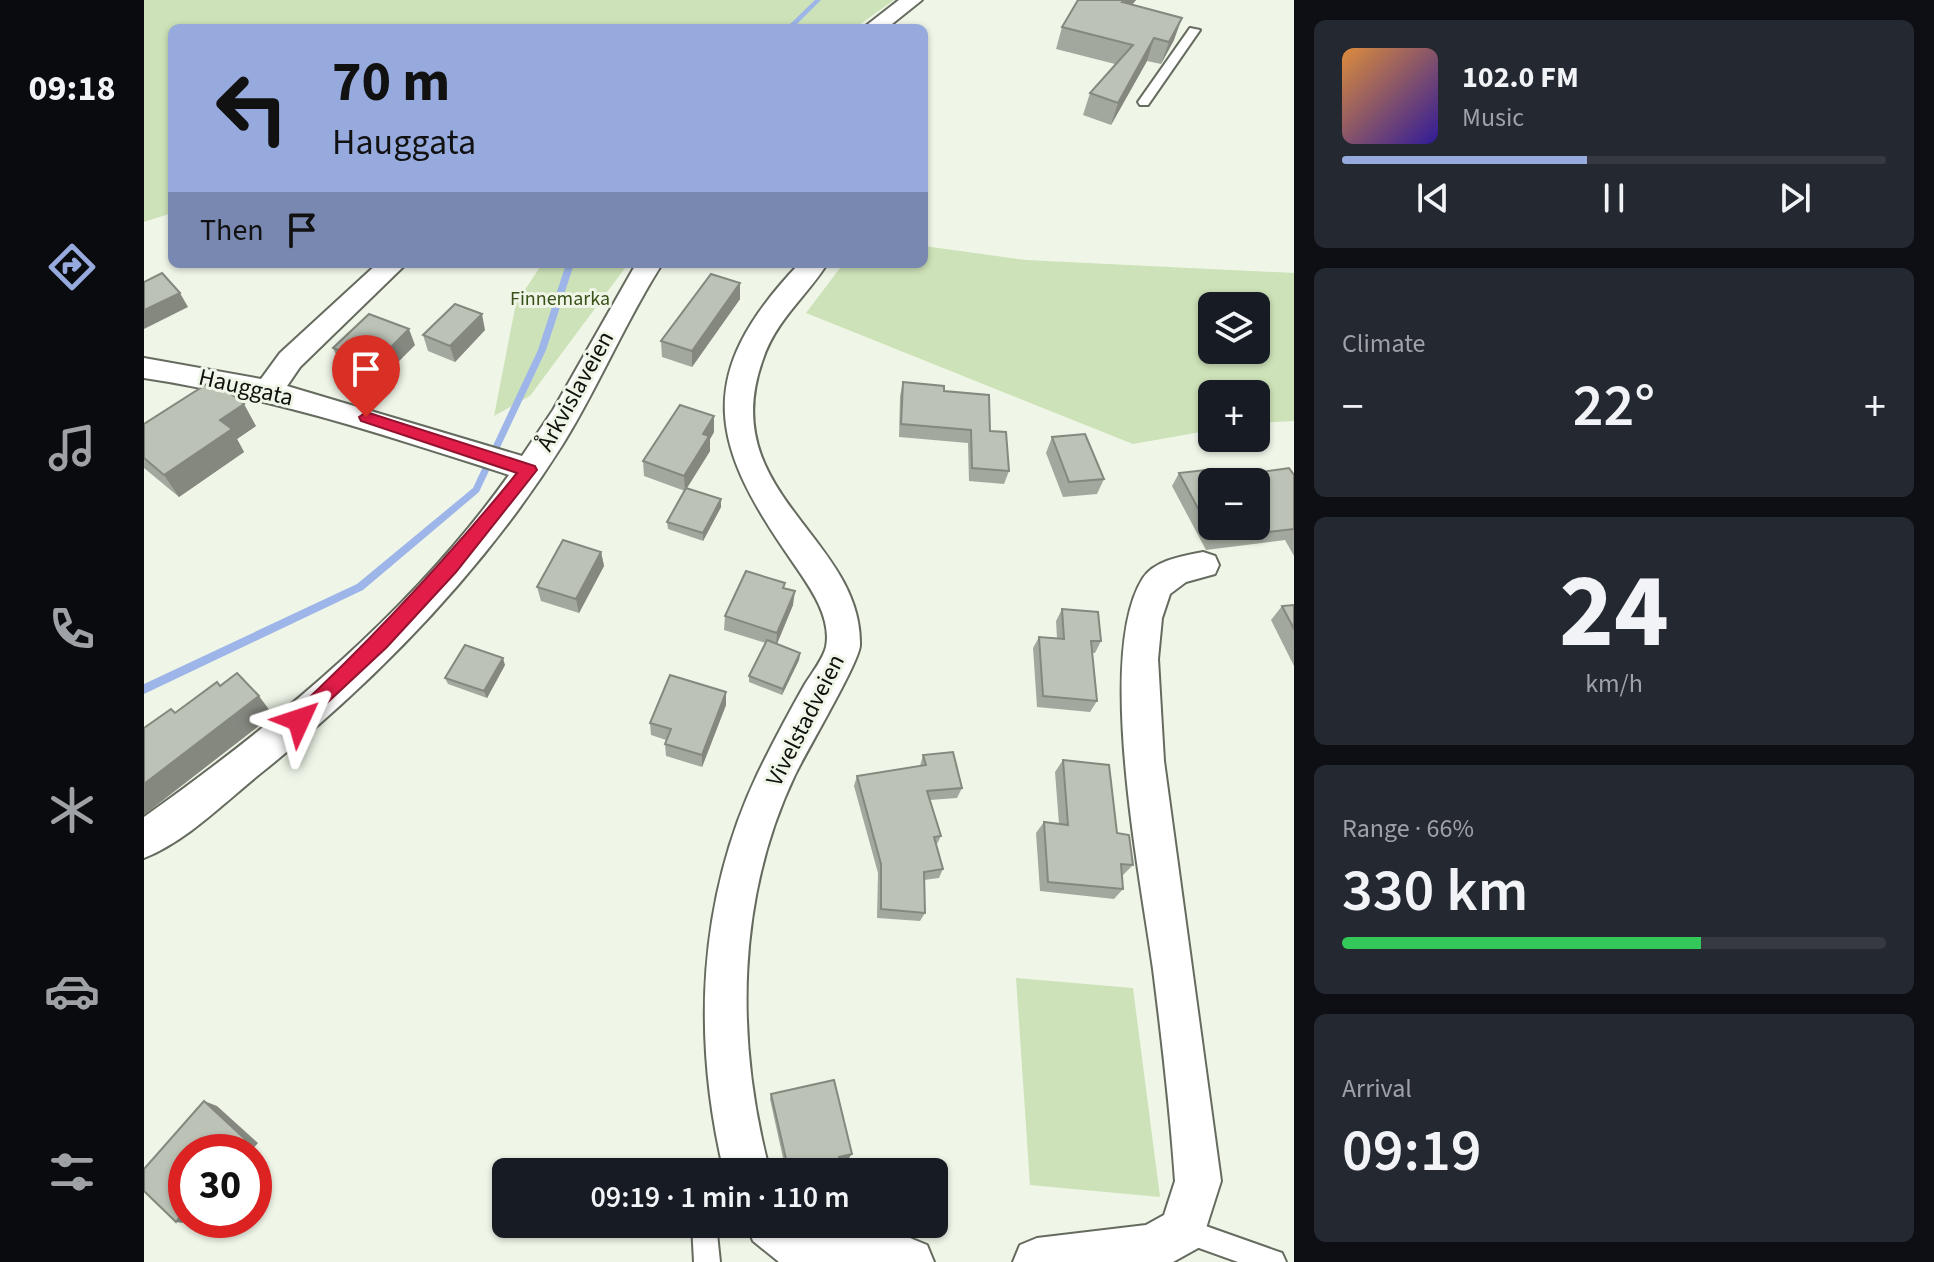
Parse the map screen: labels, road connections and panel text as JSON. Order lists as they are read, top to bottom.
{
  "streets": {
    "street": ["Hauggata", "Årkvislaveien", "Vivelstadveien"]
  },
  "crossings": [
    ["Hauggata", "Årkvislaveien"]
  ],
  "parks": ["Finnemarka"],
  "page": {
    "tabs": "09:18",
    "turn": ["70 m", "Hauggata"],
    "song": ["102.0 FM", "Music"],
    "then": "Then",
    "tile": [
      "Climate",
      ["24", "km/h"],
      ["Range · 66%", "330 km"],
      ["Arrival", "09:19"]
    ],
    "map_buttons": ["+", "−"],
    "heat": ["−", "22°", "+"],
    "limit": "30",
    "trip": "09:19 · 1 min · 110 m"
  }
}
